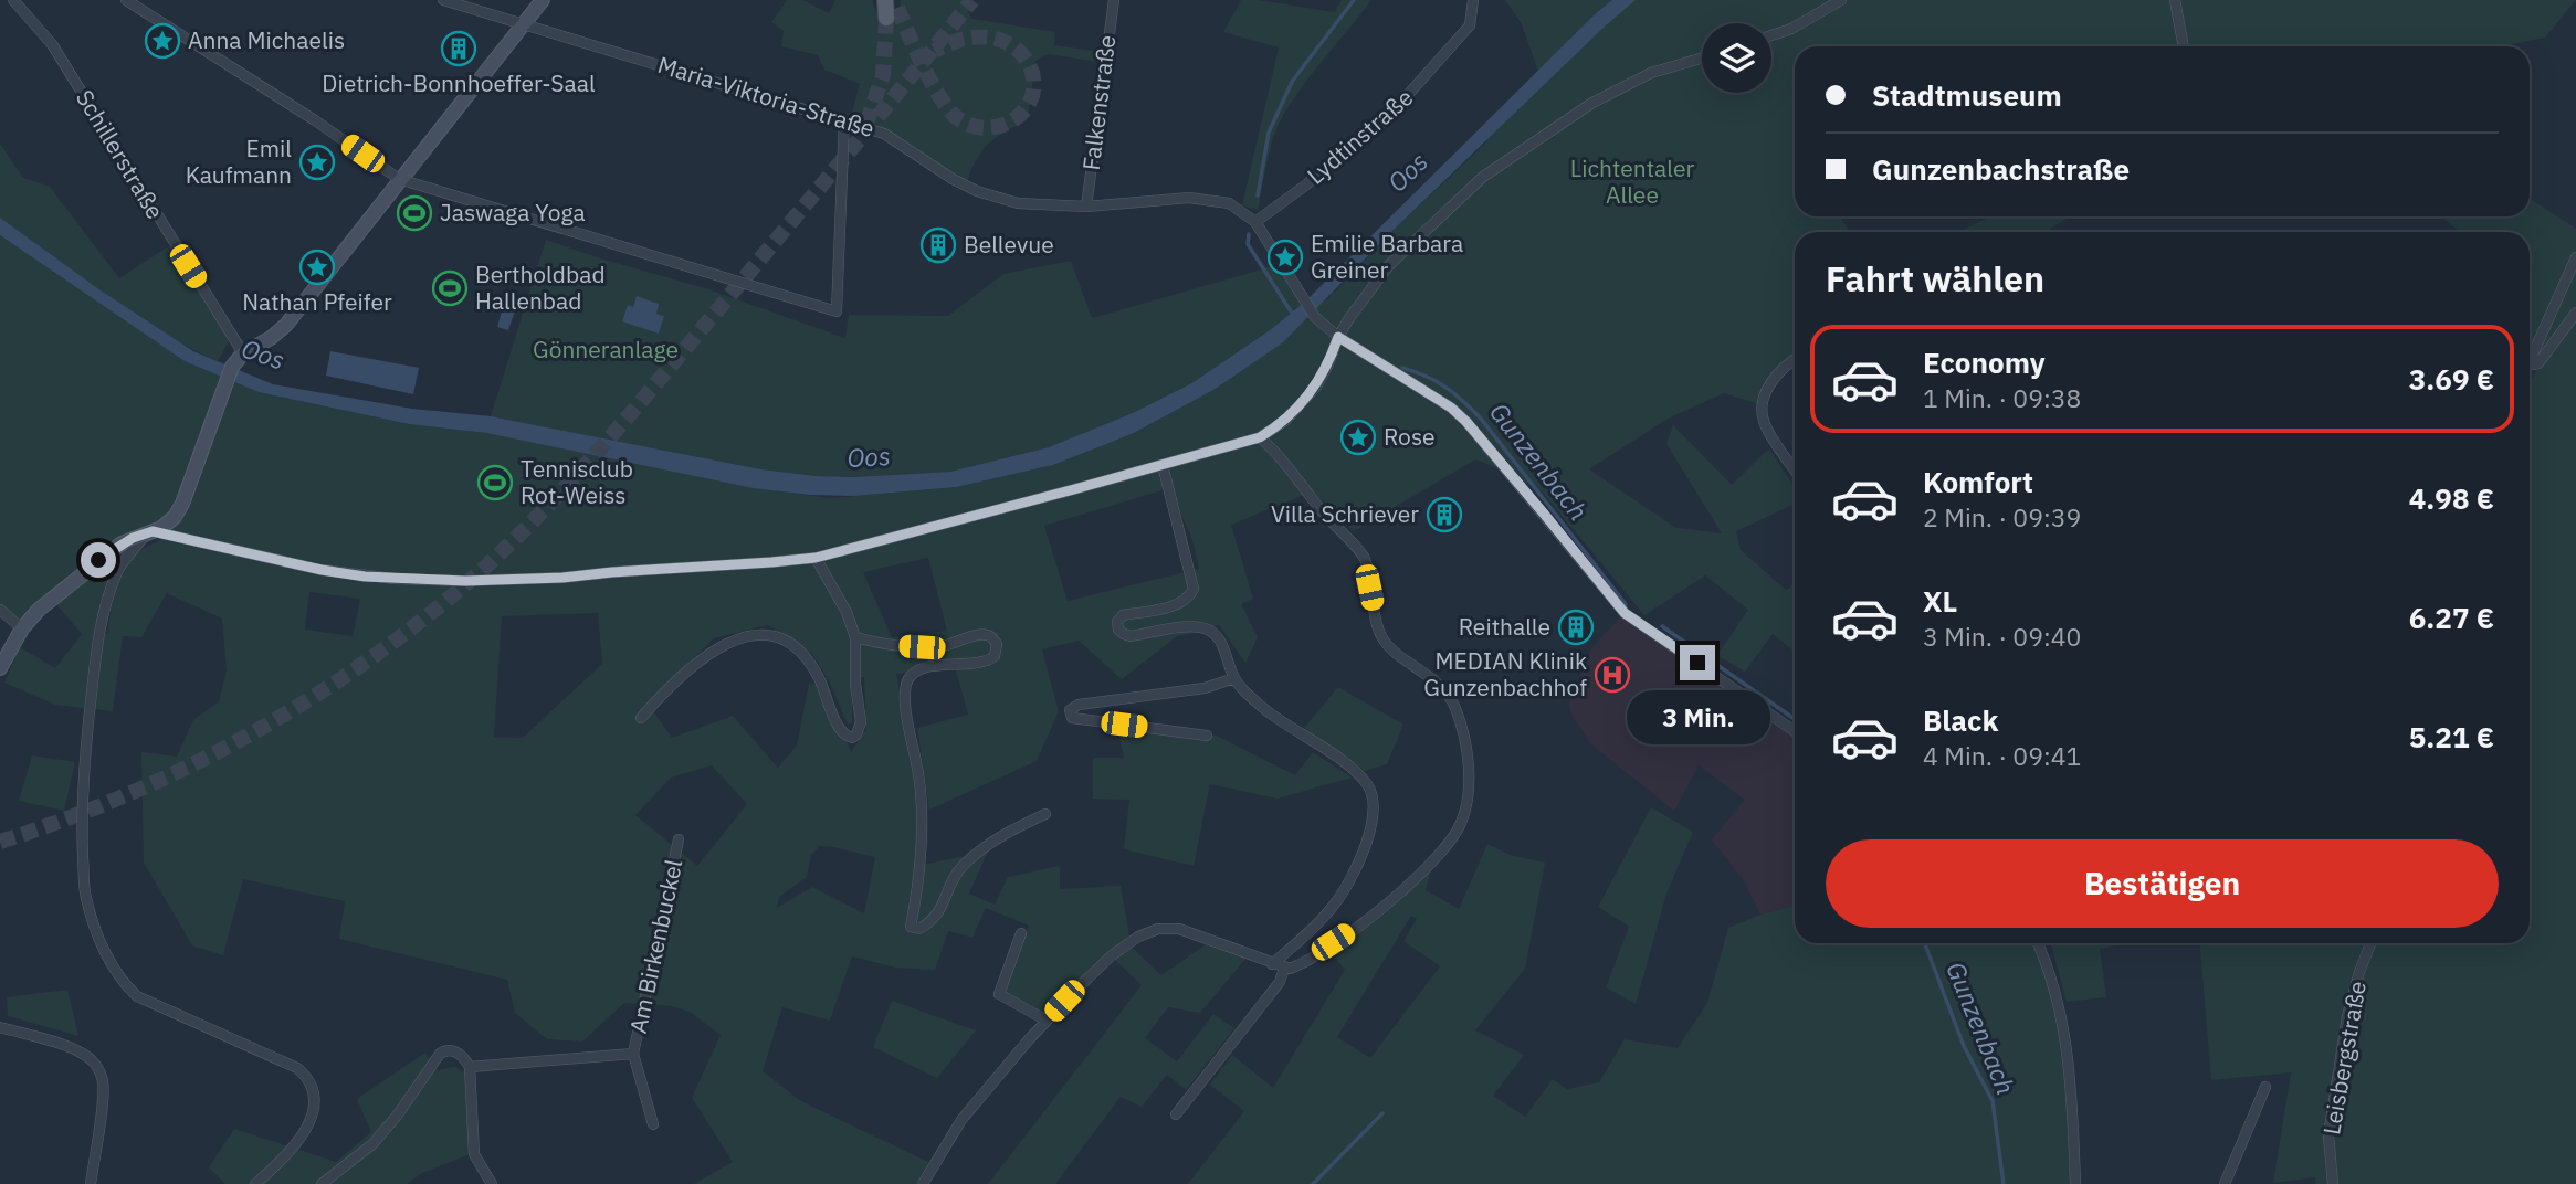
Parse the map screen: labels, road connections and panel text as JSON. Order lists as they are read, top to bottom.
{
  "streets": {
    "street": [
      "Maria-Viktoria-Straße",
      "Falkenstraße",
      "Lydtinstraße",
      "Schillerstraße",
      "Am Birkenbuckel",
      "Leisbergstraße"
    ]
  },
  "crossings": [
    ["Maria-Viktoria-Straße", "Falkenstraße"],
    ["Maria-Viktoria-Straße", "Lydtinstraße"]
  ],
  "water": ["Oos", "Gunzenbach"],
  "parks": ["Lichtentaler Allee", "Gönneranlage"],
  "places": {
    "place": [
      "Anna Michaelis",
      "Emil Kaufmann",
      "Emilie Barbara Greiner",
      "Nathan Pfeifer",
      "Rose"
    ],
    "building": [
      "Dietrich-Bonnhoeffer-Saal",
      "Bellevue",
      "Villa Schriever",
      "Reithalle"
    ],
    "sports": ["Jaswaga Yoga", "Bertholdbad Hallenbad", "Tennisclub Rot-Weiss"],
    "hospital": ["MEDIAN Klinik Gunzenbachhof"]
  },
  "page": {
    "banner": ["Stadtmuseum", "Gunzenbachstraße"],
    "heading": "Fahrt wählen",
    "list": [
      {
        "name": "Economy",
        "note": "1 Min. · 09:38",
        "value": "3.69 €"
      },
      {
        "name": "Komfort",
        "note": "2 Min. · 09:39",
        "value": "4.98 €"
      },
      {
        "name": "XL",
        "note": "3 Min. · 09:40",
        "value": "6.27 €"
      },
      {
        "name": "Black",
        "note": "4 Min. · 09:41",
        "value": "5.21 €"
      }
    ],
    "bubble": "3 Min.",
    "buttons": "Bestätigen"
  }
}
